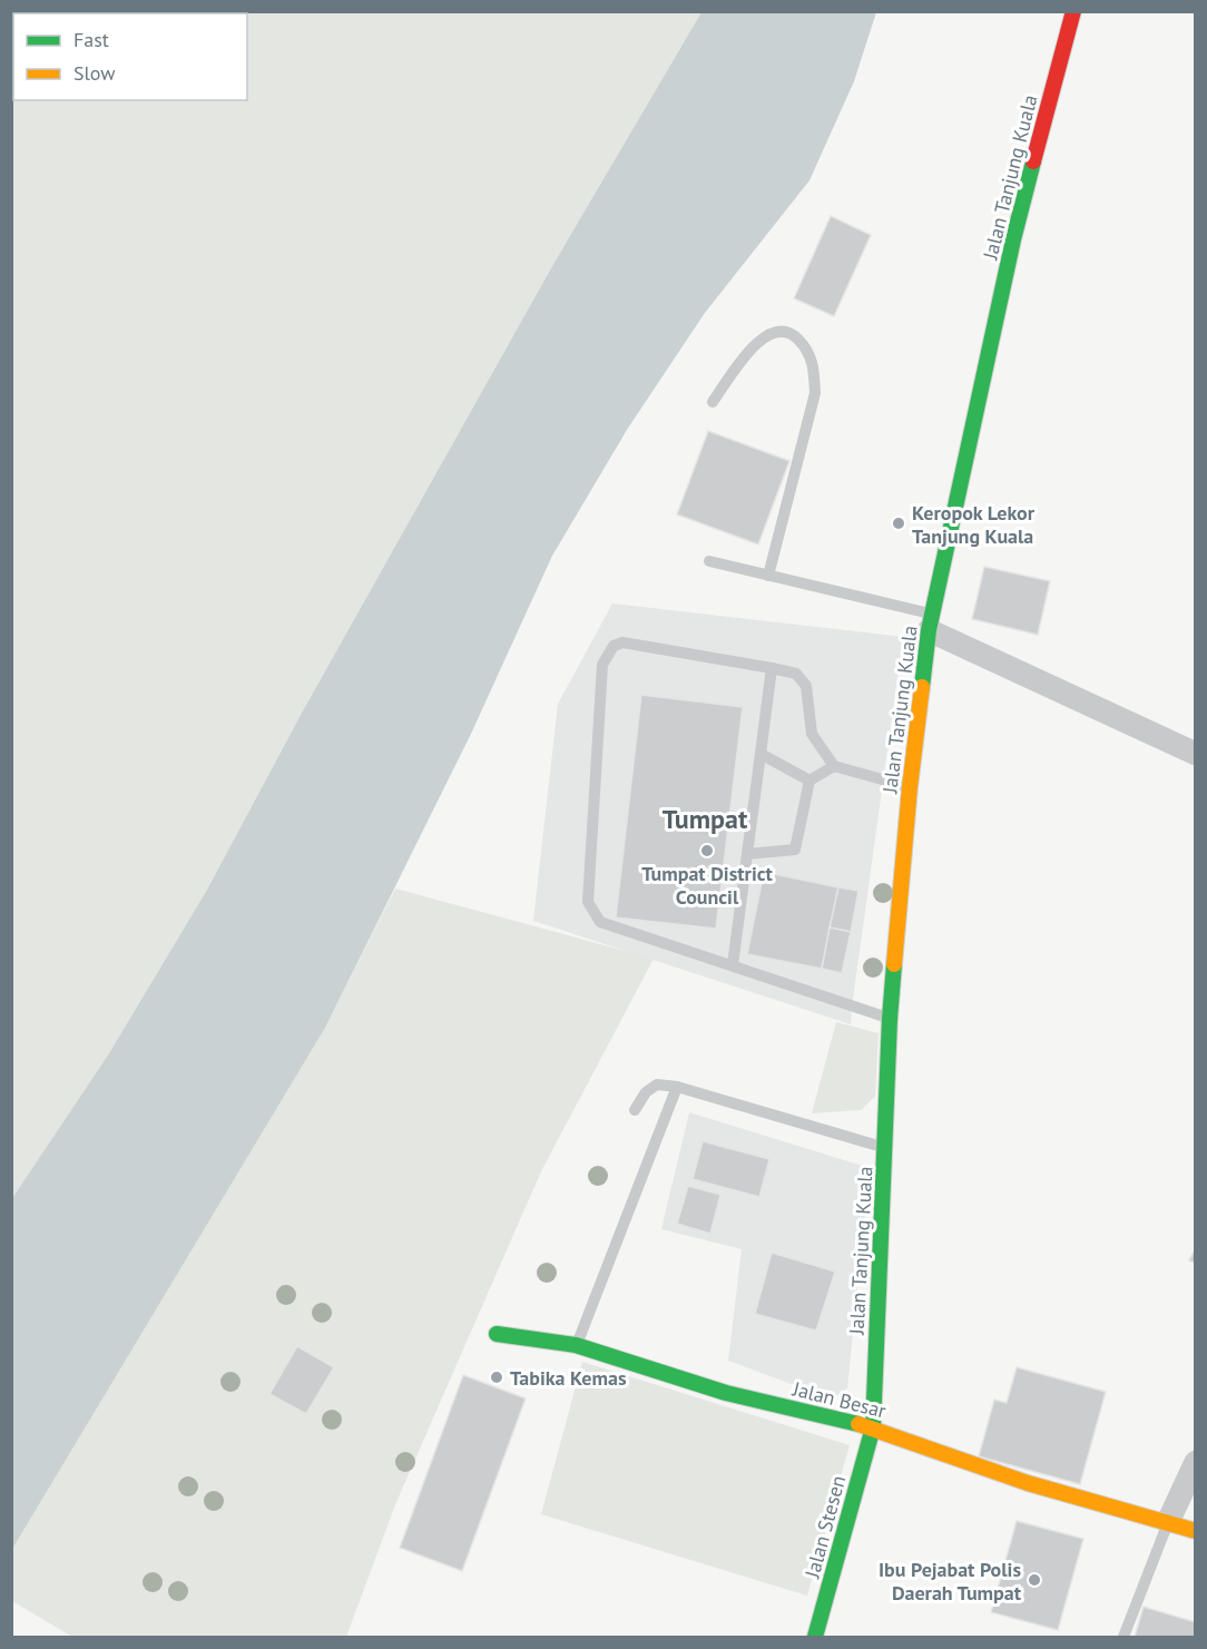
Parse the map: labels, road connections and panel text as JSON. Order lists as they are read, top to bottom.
{
  "streets": {
    "street": ["Jalan Tanjung Kuala", "Jalan Besar", "Jalan Stesen"]
  },
  "crossings": [
    ["Jalan Tanjung Kuala", "Jalan Besar"],
    ["Jalan Tanjung Kuala", "Jalan Stesen"],
    ["Jalan Besar", "Jalan Stesen"]
  ],
  "districts": ["Tumpat"],
  "places": [
    "Keropok Lekor Tanjung Kuala",
    "Tumpat District Council",
    "Tabika Kemas",
    "Ibu Pejabat Polis Daerah Tumpat"
  ],
  "legend": ["Fast", "Slow"]
}
